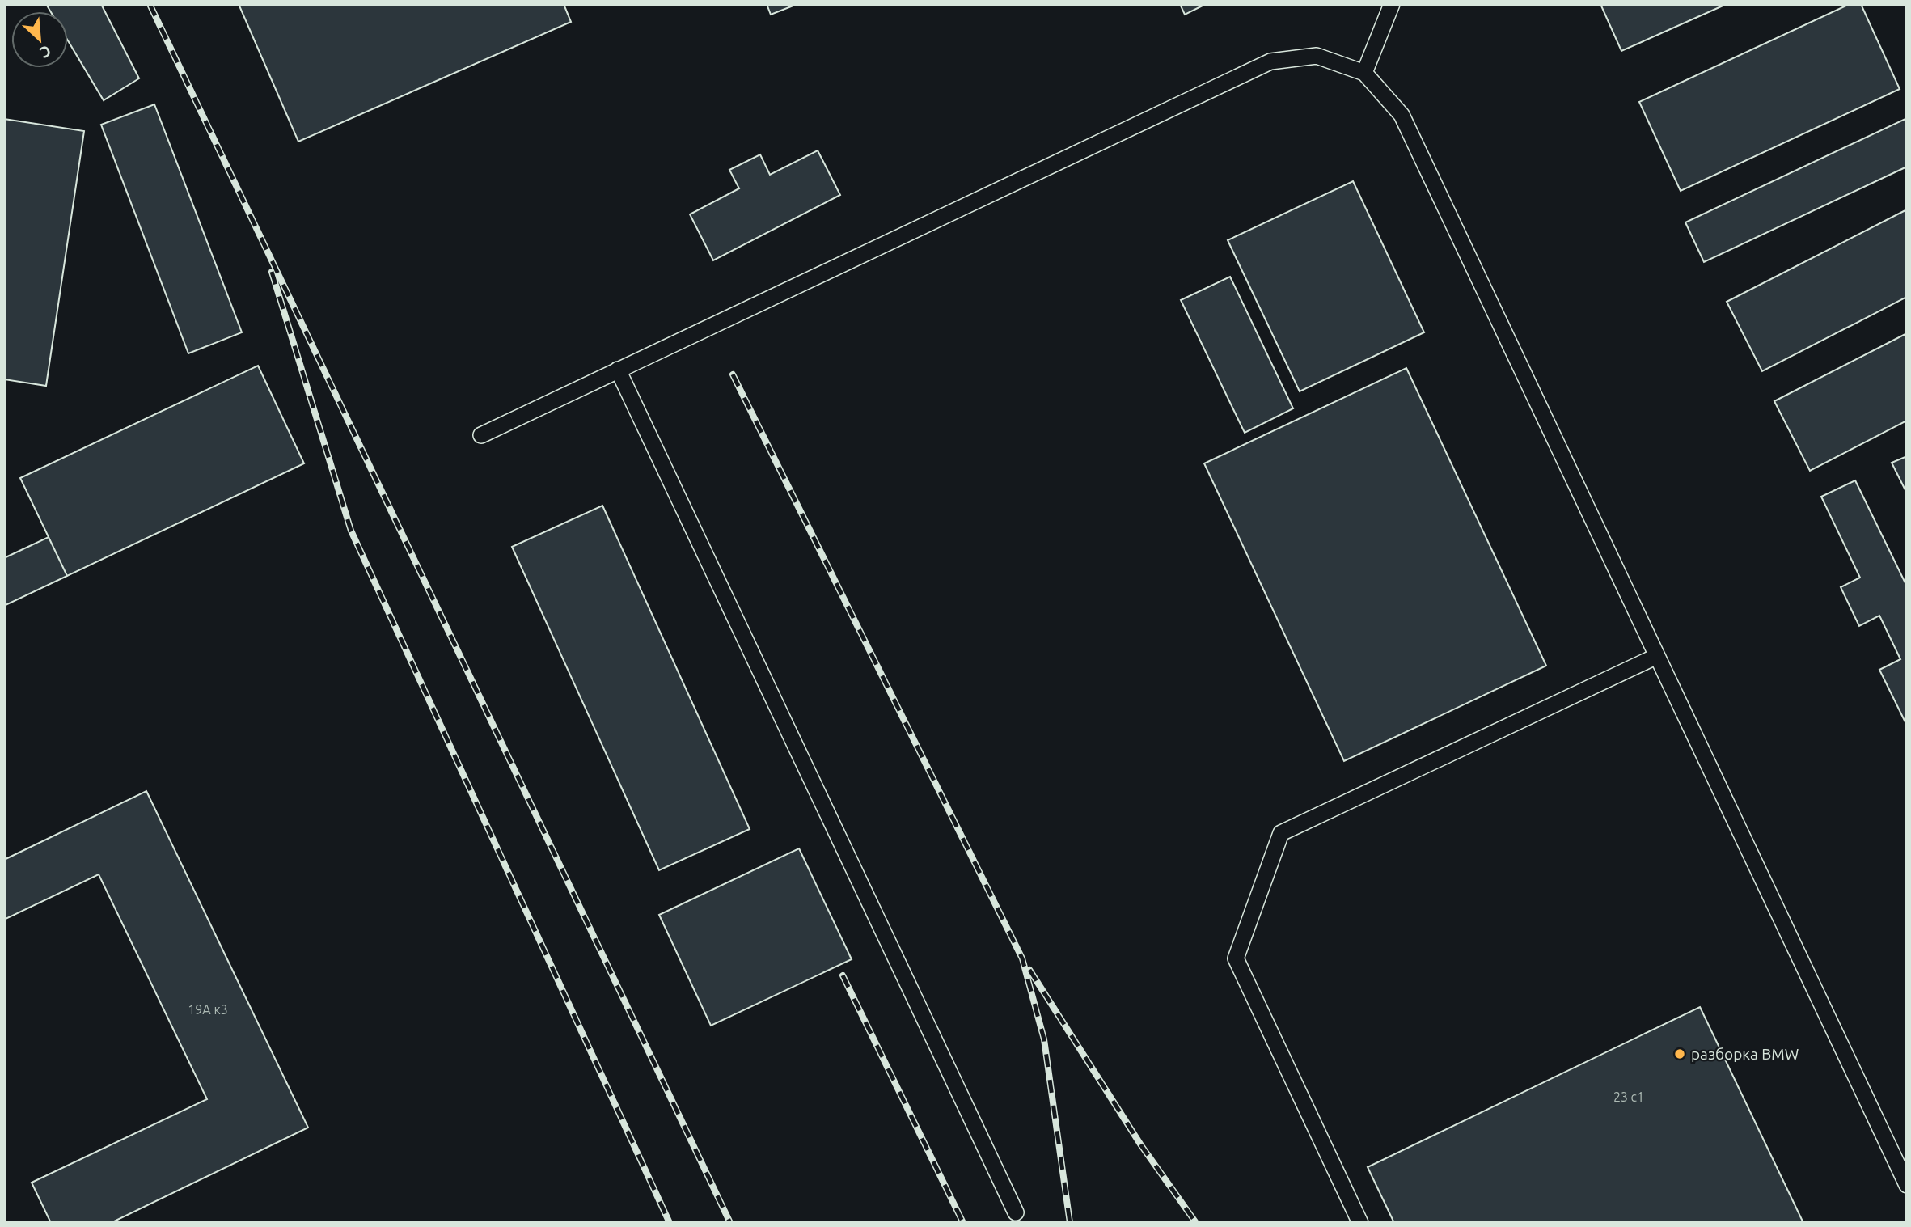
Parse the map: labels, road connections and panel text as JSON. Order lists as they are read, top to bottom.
{
  "places": ["разборка BMW"],
  "house_numbers": ["19А к3", "23 с1"],
  "north": "bottom right"
}
